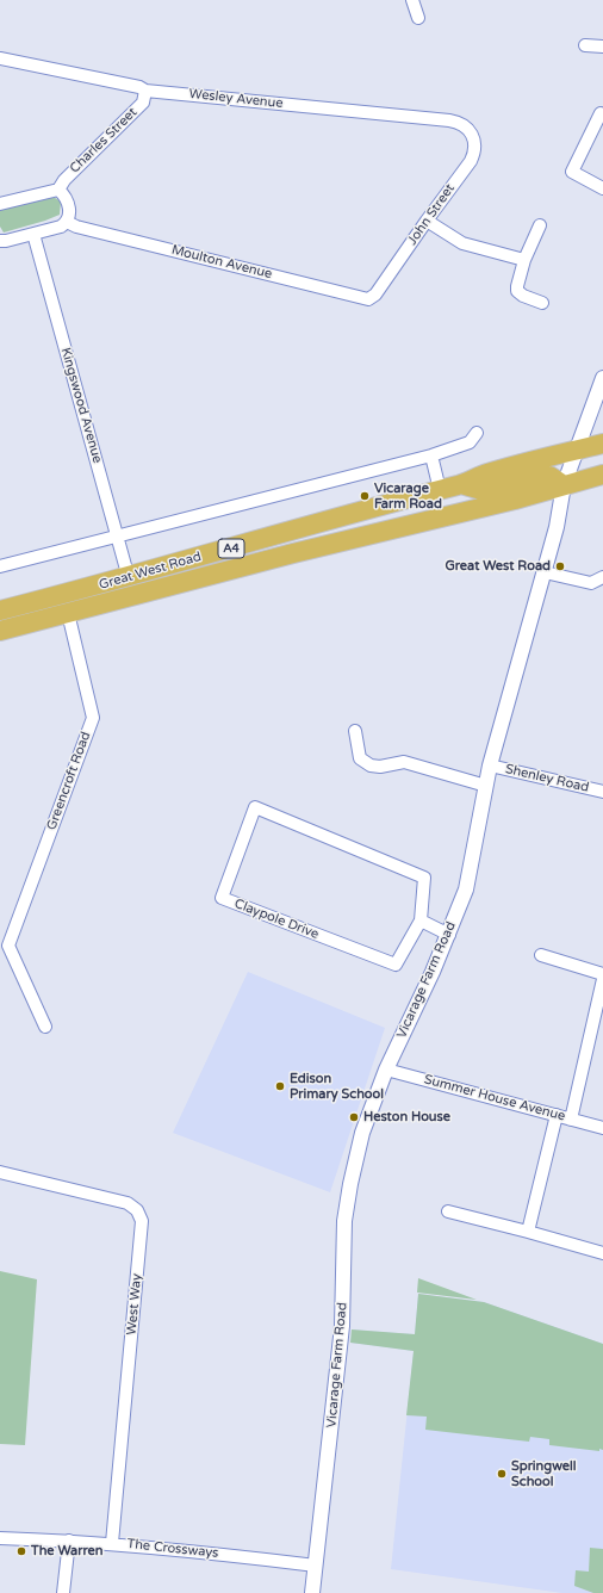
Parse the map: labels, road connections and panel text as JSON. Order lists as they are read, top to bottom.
{
  "streets": {
    "highway": ["A4", "Great West Road"],
    "street": [
      "Wesley Avenue",
      "Charles Street",
      "John Street",
      "Moulton Avenue",
      "Kingswood Avenue",
      "Shenley Road",
      "Greencroft Road",
      "Claypole Drive",
      "Vicarage Farm Road",
      "Summer House Avenue",
      "West Way",
      "The Crossways"
    ]
  },
  "crossings": [
    ["Wesley Avenue", "Charles Street"],
    ["Wesley Avenue", "John Street"],
    ["John Street", "Moulton Avenue"],
    ["Kingswood Avenue", "Great West Road"],
    ["A4", "Great West Road"],
    ["A4", "Vicarage Farm Road"],
    ["Great West Road", "Greencroft Road"],
    ["Great West Road", "Vicarage Farm Road"],
    ["Shenley Road", "Vicarage Farm Road"],
    ["Vicarage Farm Road", "Summer House Avenue"],
    ["Vicarage Farm Road", "The Crossways"],
    ["West Way", "The Crossways"]
  ],
  "places": [
    "Vicarage Farm Road",
    "Great West Road",
    "Edison Primary School",
    "Heston House",
    "Springwell School",
    "The Warren"
  ]
}
